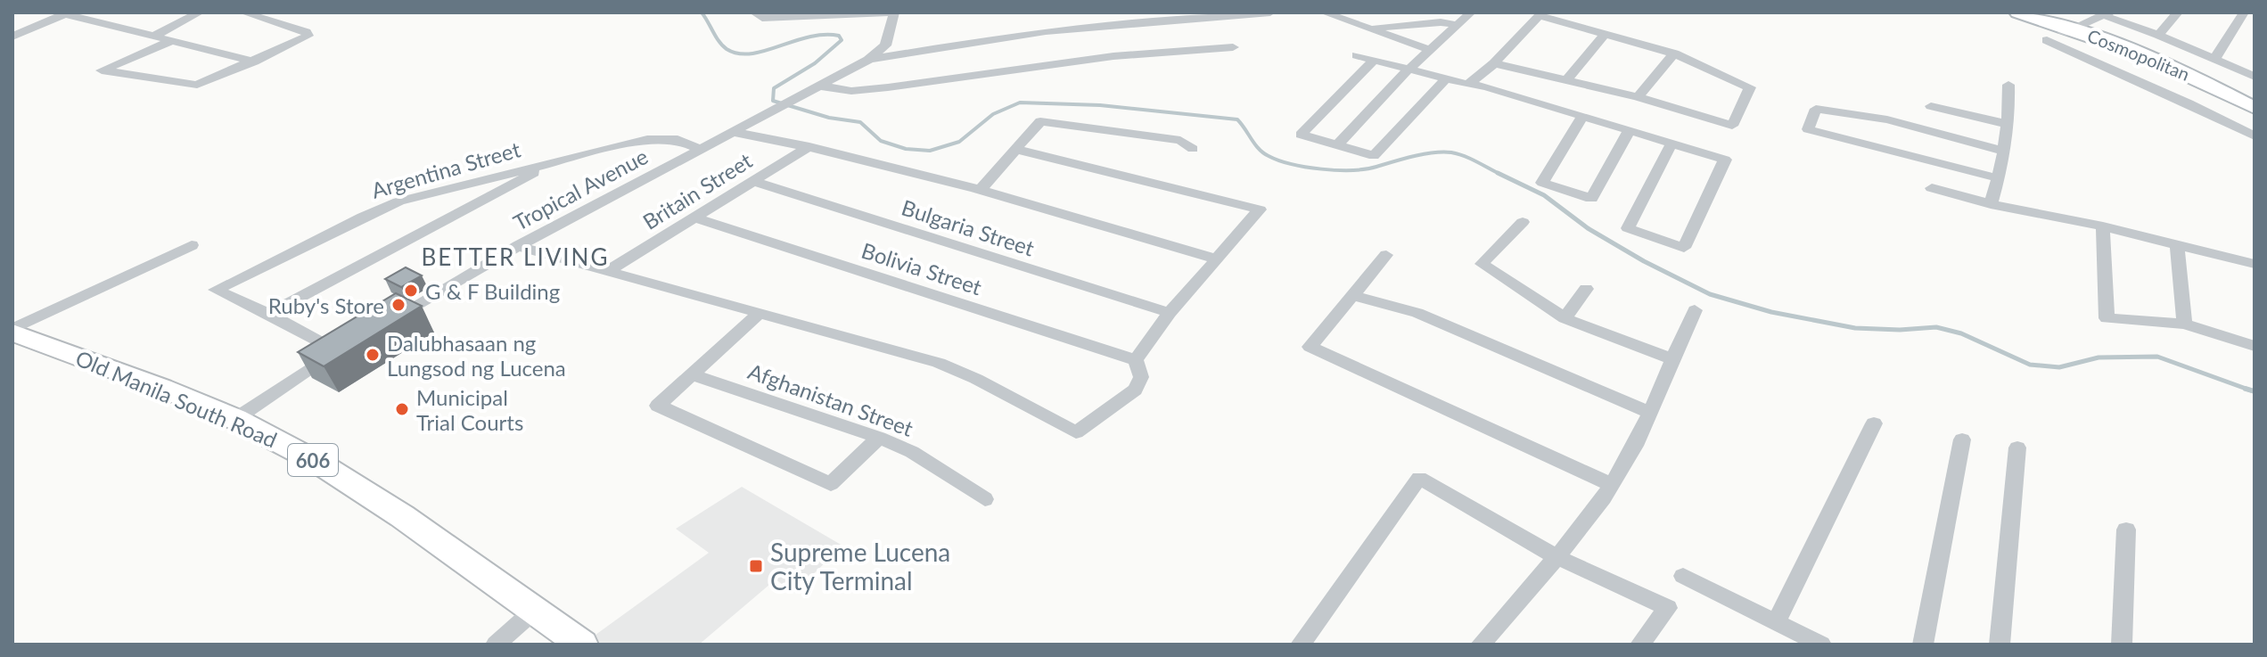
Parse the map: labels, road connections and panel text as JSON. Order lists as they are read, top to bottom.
{
  "streets": {
    "main road": ["Old Manila South Road", "606"],
    "street": [
      "Cosmopolitan",
      "Argentina Street",
      "Tropical Avenue",
      "Britain Street",
      "Bulgaria Street",
      "Bolivia Street",
      "Afghanistan Street"
    ]
  },
  "crossings": [
    ["Argentina Street", "Tropical Avenue"],
    ["Britain Street", "Bulgaria Street"],
    ["Britain Street", "Bolivia Street"]
  ],
  "districts": ["BETTER LIVING"],
  "places": {
    "other": [
      "G & F Building",
      "Ruby's Store",
      "Dalubhasaan ng Lungsod ng Lucena",
      "Municipal Trial Courts"
    ],
    "transit": ["Supreme Lucena City Terminal"]
  }
}
